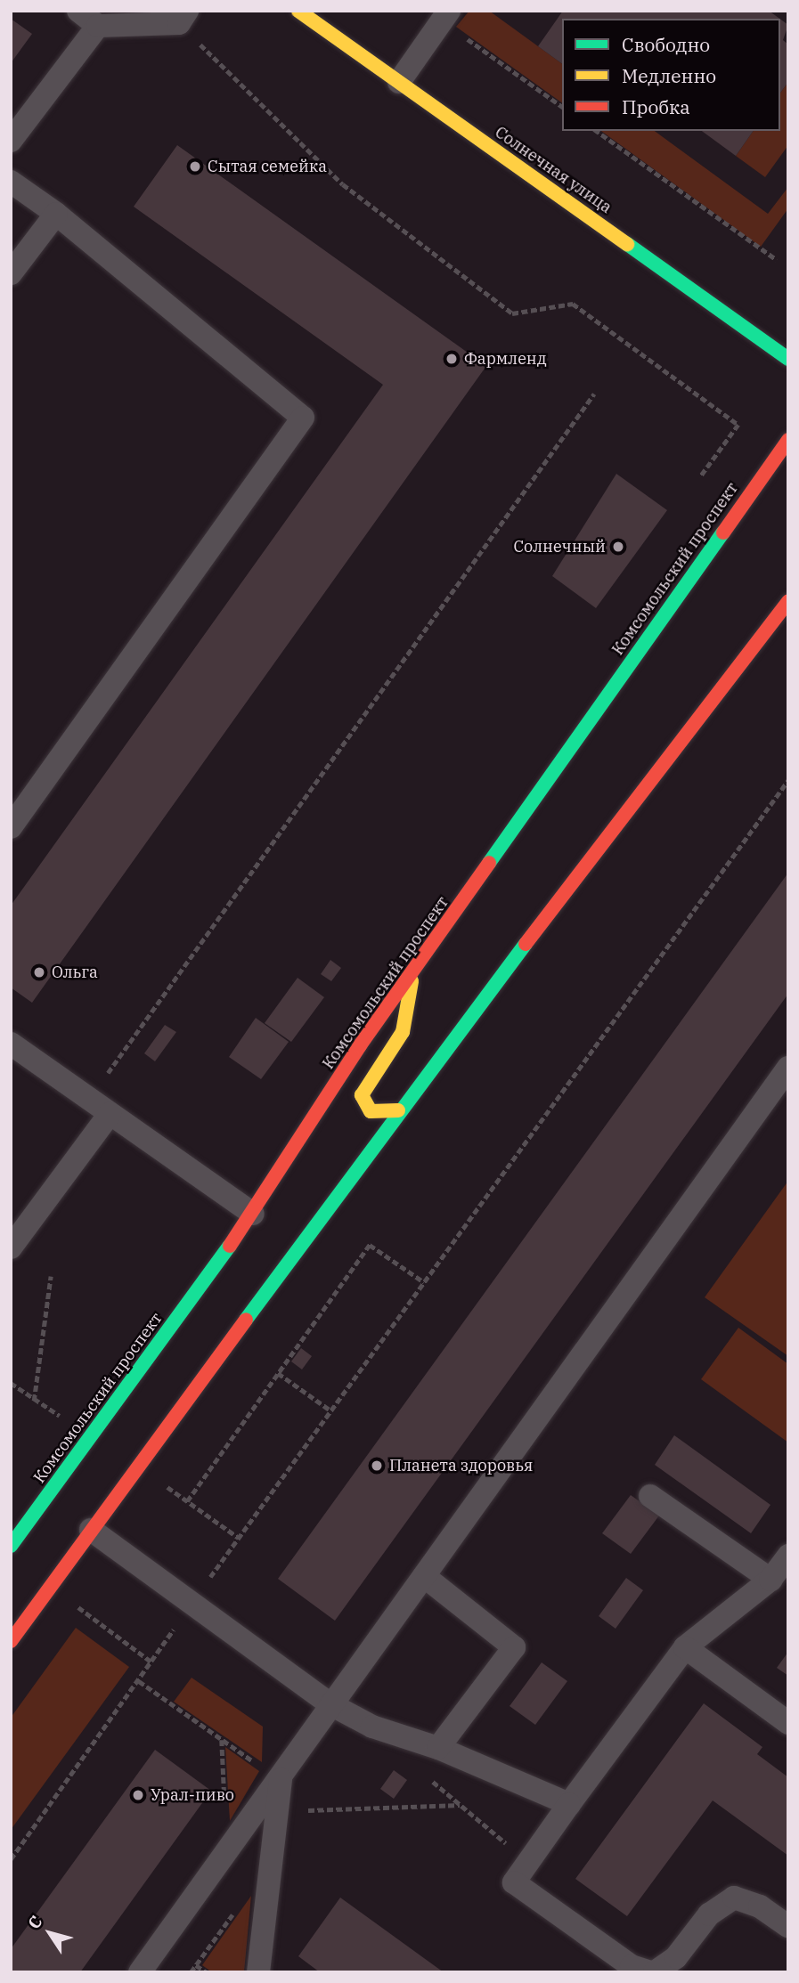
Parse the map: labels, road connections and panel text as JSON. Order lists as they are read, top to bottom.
{
  "streets": {
    "main road": ["Солнечная улица", "Комсомольский проспект"]
  },
  "places": [
    "Сытая семейка",
    "Фармленд",
    "Солнечный",
    "Ольга",
    "Планета здоровья",
    "Урал-пиво"
  ],
  "legend": ["Свободно", "Медленно", "Пробка"],
  "north": "top left"
}
